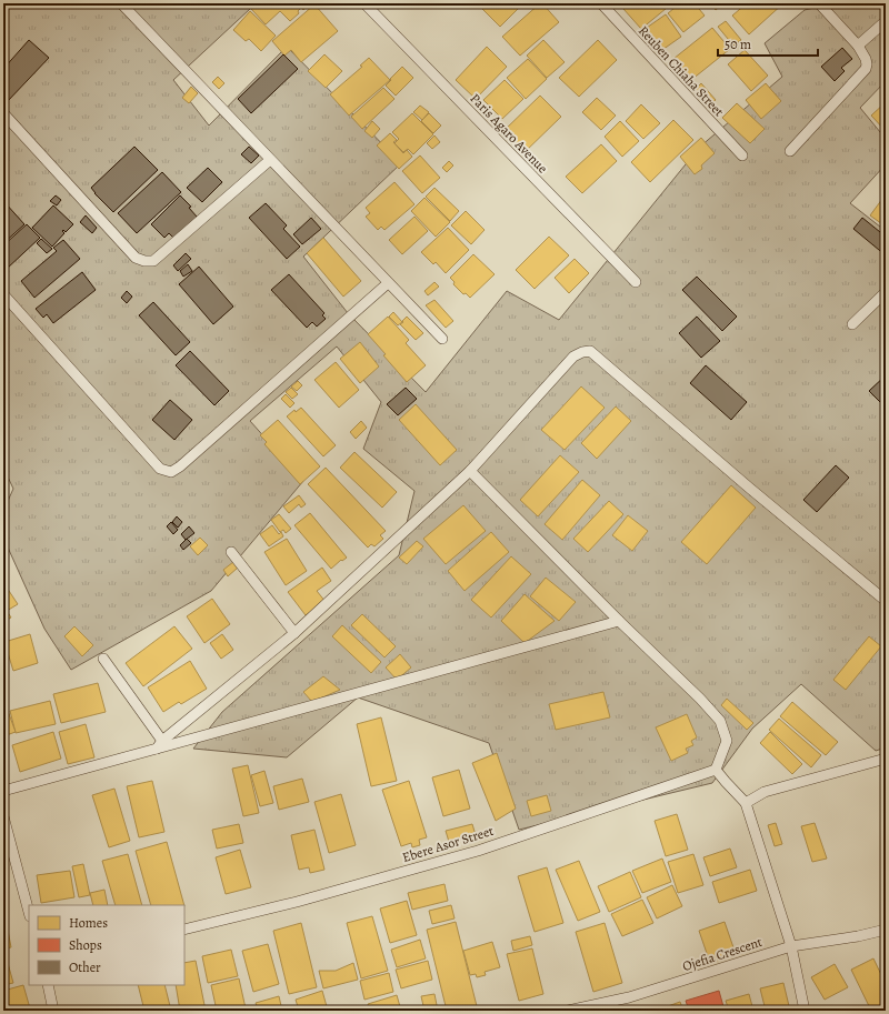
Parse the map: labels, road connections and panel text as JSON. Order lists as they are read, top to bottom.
{
  "streets": {
    "street": [
      "Reuben Chiaha Street",
      "Paris Agaro Avenue",
      "Ebere Asor Street",
      "Ojefia Crescent"
    ]
  },
  "legend": ["Homes", "Shops", "Other"],
  "scale_bar": "50 m"
}
